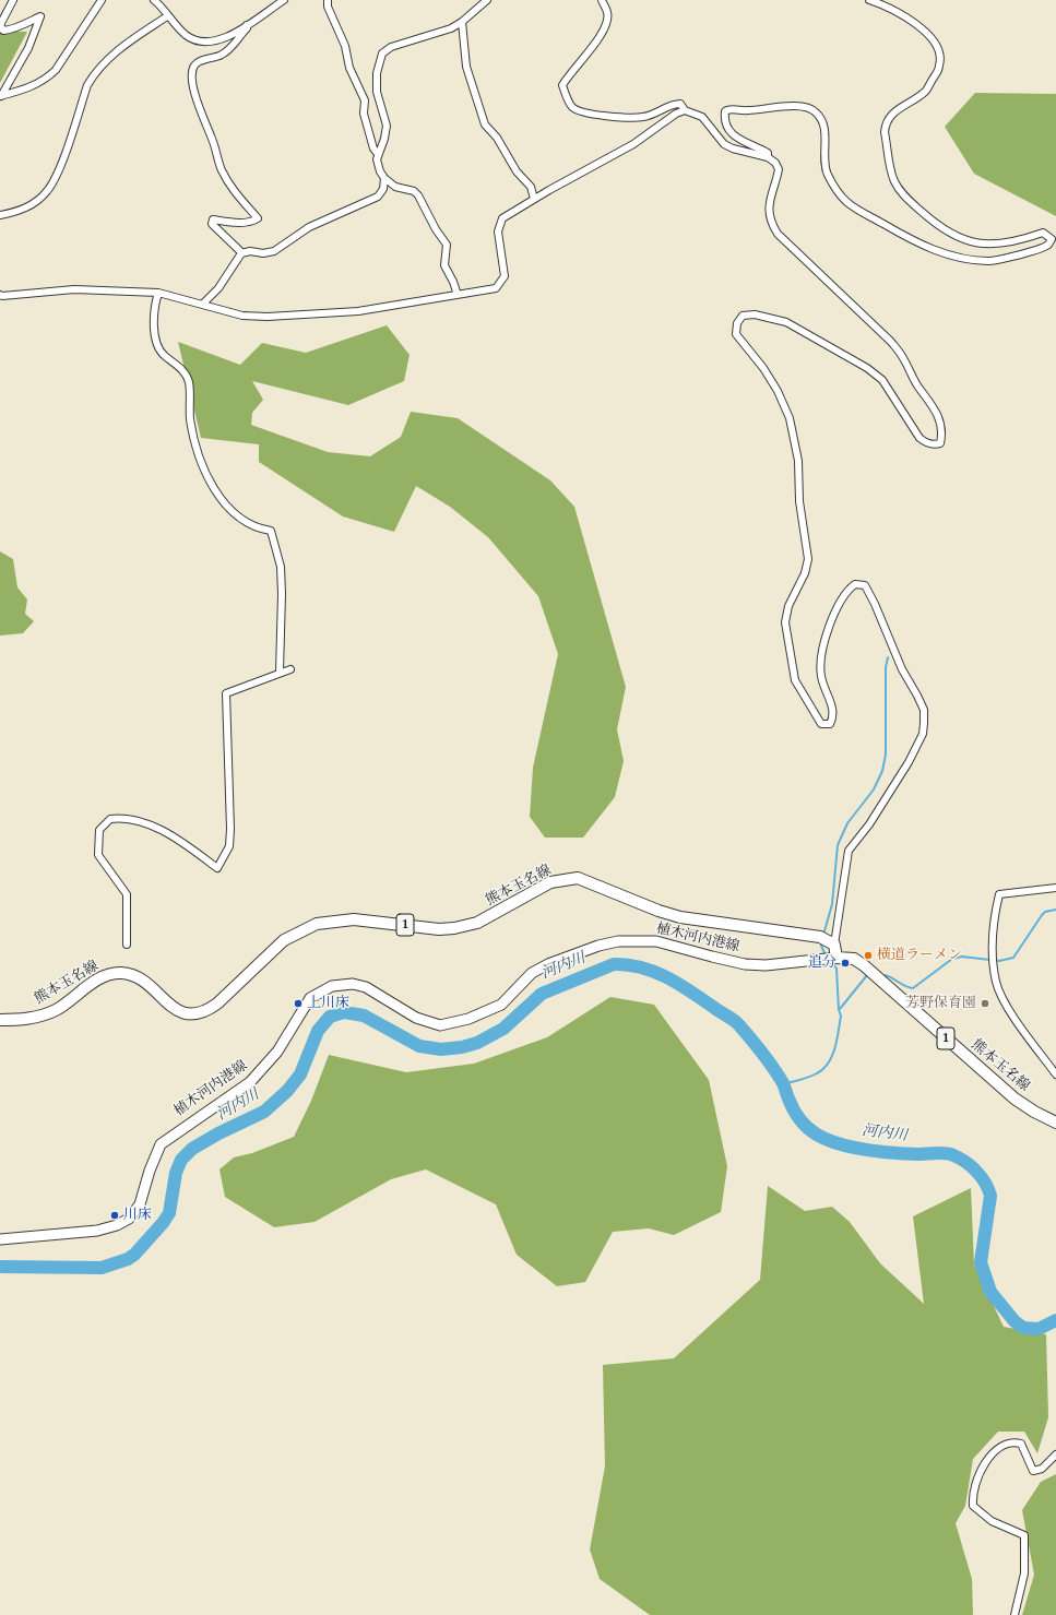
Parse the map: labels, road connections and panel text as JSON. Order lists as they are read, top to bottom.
{
  "streets": {
    "main road": ["熊本玉名線", "1", "植木河内港線"]
  },
  "crossings": [
    ["熊本玉名線", "植木河内港線"]
  ],
  "water": ["河内川"],
  "places": [
    "横道ラーメン",
    "追分",
    "上川床",
    "芳野保育園",
    "川床"
  ]
}
